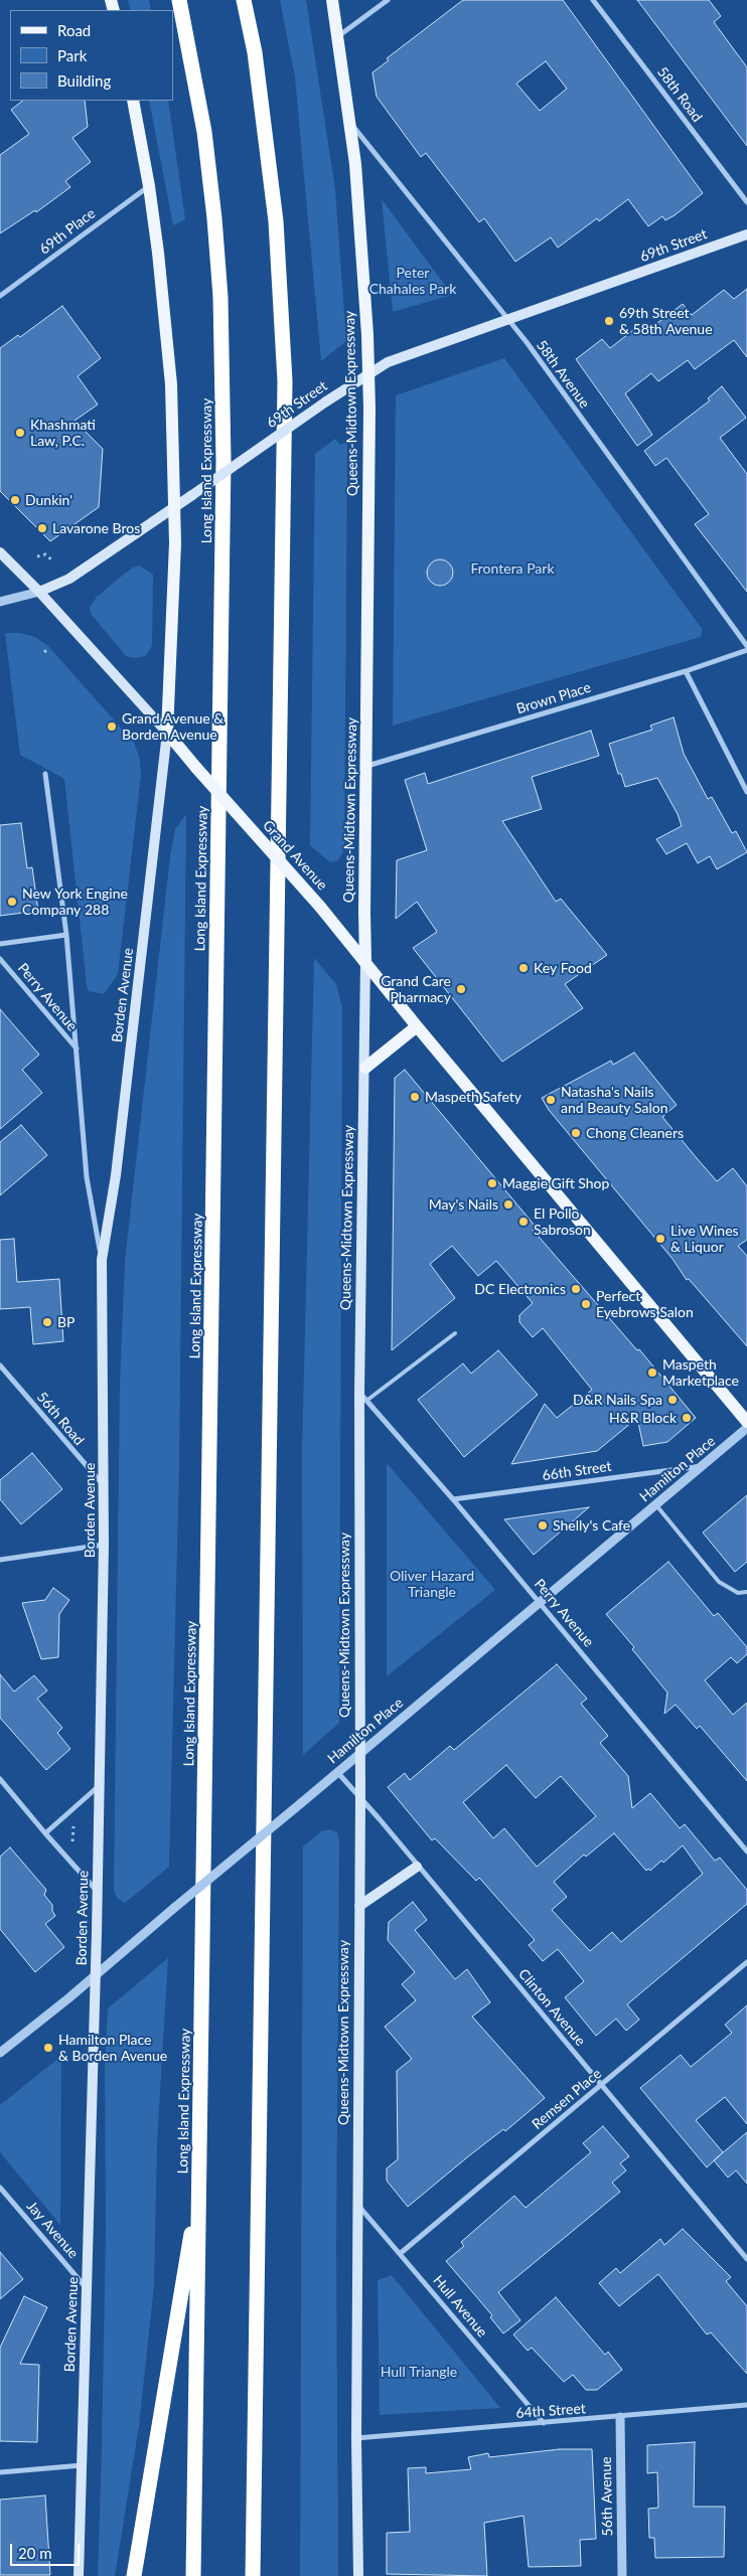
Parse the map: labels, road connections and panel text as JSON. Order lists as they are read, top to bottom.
{
  "streets": {
    "highway": ["Long Island Expressway"],
    "main road": [
      "69th Street",
      "Queens-Midtown Expressway",
      "Grand Avenue",
      "Borden Avenue"
    ],
    "street": [
      "58th Road",
      "69th Place",
      "58th Avenue",
      "Brown Place",
      "Perry Avenue",
      "56th Road",
      "Hamilton Place",
      "66th Street",
      "Clinton Avenue",
      "Remsen Place",
      "Jay Avenue",
      "Hull Avenue",
      "64th Street",
      "56th Avenue"
    ]
  },
  "crossings": [
    ["69th Street", "58th Avenue"],
    ["69th Street", "Queens-Midtown Expressway"],
    ["69th Street", "Grand Avenue"],
    ["58th Avenue", "Queens-Midtown Expressway"],
    ["58th Avenue", "Brown Place"],
    ["Queens-Midtown Expressway", "Brown Place"],
    ["Queens-Midtown Expressway", "Grand Avenue"],
    ["Queens-Midtown Expressway", "Perry Avenue"],
    ["Queens-Midtown Expressway", "Hamilton Place"],
    ["Queens-Midtown Expressway", "Clinton Avenue"],
    ["Queens-Midtown Expressway", "Hull Avenue"],
    ["Queens-Midtown Expressway", "64th Street"],
    ["Grand Avenue", "Borden Avenue"],
    ["Borden Avenue", "Perry Avenue"],
    ["Borden Avenue", "56th Road"],
    ["Borden Avenue", "Hamilton Place"],
    ["Borden Avenue", "Jay Avenue"],
    ["Perry Avenue", "Hamilton Place"],
    ["Perry Avenue", "66th Street"],
    ["Hamilton Place", "66th Street"],
    ["Hamilton Place", "Clinton Avenue"],
    ["Clinton Avenue", "Remsen Place"],
    ["Remsen Place", "Hull Avenue"],
    ["Hull Avenue", "64th Street"],
    ["64th Street", "56th Avenue"]
  ],
  "parks": [
    "Peter Chahales Park",
    "Frontera Park",
    "Oliver Hazard Triangle",
    "Hull Triangle"
  ],
  "places": [
    "69th Street & 58th Avenue",
    "Khashmati Law, P.C.",
    "Dunkin'",
    "Lavarone Bros",
    "Grand Avenue & Borden Avenue",
    "New York Engine Company 288",
    "Key Food",
    "Grand Care Pharmacy",
    "Maspeth Safety",
    "Natasha's Nails and Beauty Salon",
    "Chong Cleaners",
    "Maggie Gift Shop",
    "May's Nails",
    "El Pollo Sabroson",
    "Live Wines & Liquor",
    "DC Electronics",
    "Perfect Eyebrows Salon",
    "BP",
    "Maspeth Marketplace",
    "D&R Nails Spa",
    "H&R Block",
    "Shelly's Cafe",
    "Hamilton Place & Borden Avenue"
  ],
  "legend": ["Road", "Park", "Building"],
  "scale_bar": "20 m"
}
